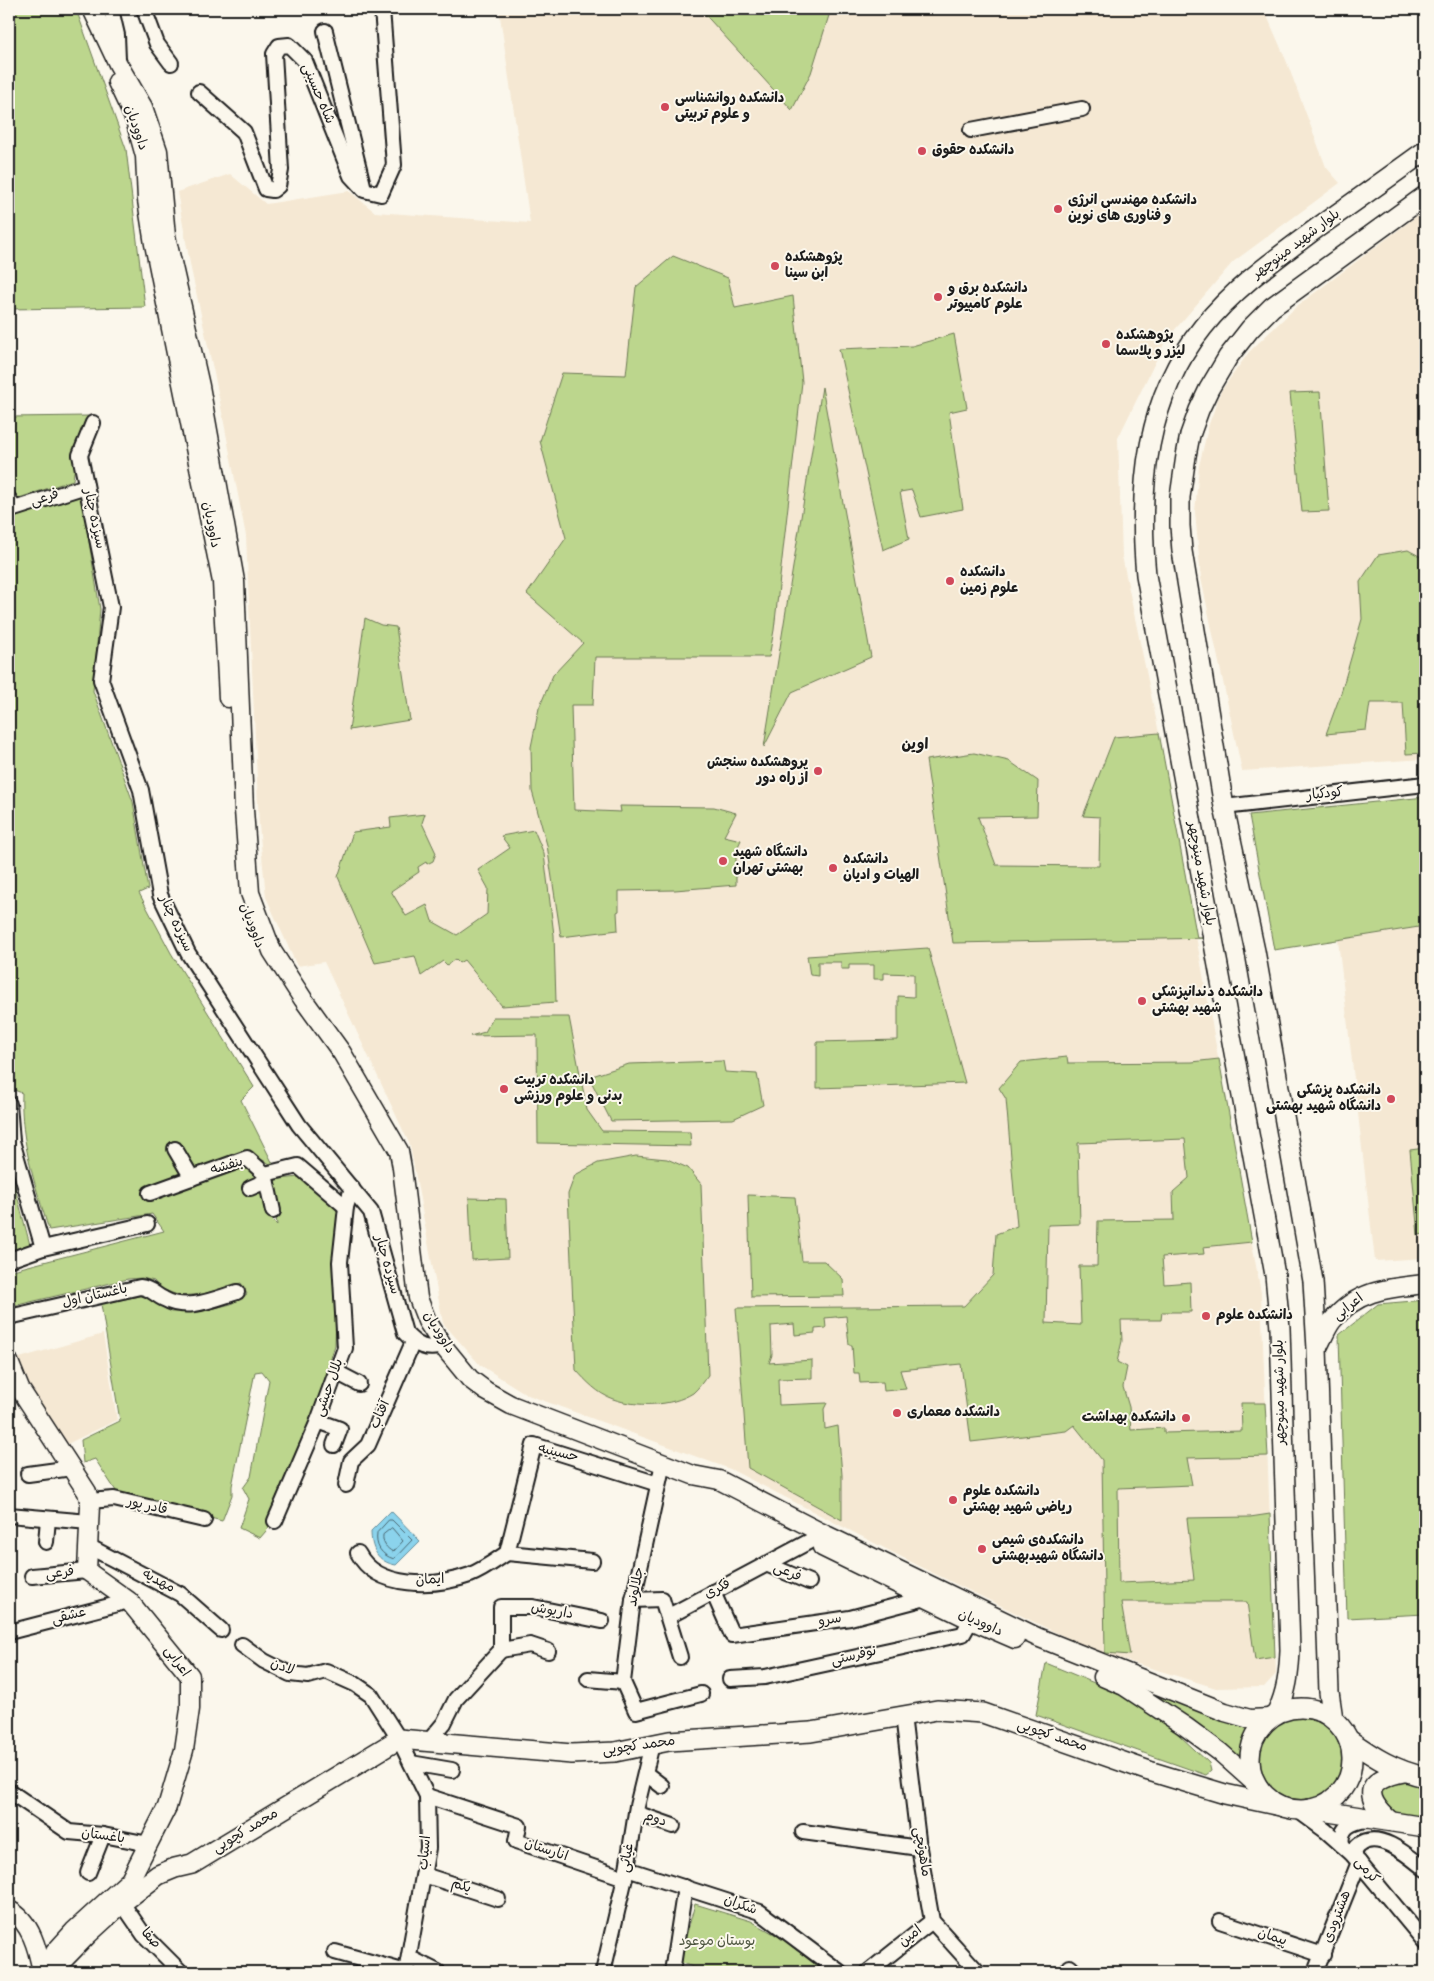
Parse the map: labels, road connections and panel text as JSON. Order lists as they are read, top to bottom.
{
  "streets": {
    "main road": ["بلوار شهید مینوچهر", "محمد کچویی"],
    "street": [
      "شاه حسینی",
      "داوودیان",
      "فرعی",
      "سیزده چنار",
      "کودکیار",
      "بنفشه",
      "باغستان اول",
      "اعرابی",
      "بلال حبشی",
      "آفتاب",
      "حسینیه",
      "قادر پور",
      "ایمان",
      "مهدیه",
      "جلالوند",
      "فکری",
      "داریوش",
      "عشقی",
      "سرو",
      "نوفرستی",
      "لادن",
      "دوم",
      "باغستان",
      "انارستان",
      "ماهوتچی",
      "اسیاب",
      "غیاثی",
      "کرمی",
      "یکم",
      "شکران",
      "هشترودی",
      "امین",
      "پیمان",
      "صفا"
    ]
  },
  "crossings": [
    ["داوودیان", "بلوار شهید مینوچهر"],
    ["داوودیان", "جلالوند"],
    ["داوودیان", "فکری"],
    ["داوودیان", "سرو"],
    ["داوودیان", "نوفرستی"],
    ["داوودیان", "محمد کچویی"],
    ["داوودیان", "کرمی"],
    ["بلوار شهید مینوچهر", "محمد کچویی"],
    ["بلوار شهید مینوچهر", "کرمی"],
    ["فرعی", "سیزده چنار"],
    ["فرعی", "اعرابی"],
    ["فرعی", "فکری"],
    ["سیزده چنار", "بلال حبشی"],
    ["سیزده چنار", "آفتاب"],
    ["بنفشه", "بلال حبشی"],
    ["اعرابی", "عشقی"],
    ["اعرابی", "باغستان"],
    ["حسینیه", "ایمان"],
    ["حسینیه", "جلالوند"],
    ["فکری", "سرو"],
    ["لادن", "محمد کچویی"],
    ["لادن", "اسیاب"],
    ["محمد کچویی", "ماهوتچی"],
    ["محمد کچویی", "اسیاب"],
    ["محمد کچویی", "غیاثی"],
    ["محمد کچویی", "کرمی"],
    ["محمد کچویی", "هشترودی"],
    ["محمد کچویی", "صفا"],
    ["دوم", "غیاثی"],
    ["انارستان", "اسیاب"],
    ["انارستان", "غیاثی"],
    ["انارستان", "شکران"],
    ["ماهوتچی", "امین"],
    ["اسیاب", "یکم"],
    ["غیاثی", "شکران"],
    ["کرمی", "هشترودی"],
    ["هشترودی", "پیمان"]
  ],
  "districts": ["اوین"],
  "parks": ["بوستان موعود"],
  "places": [
    "دانشکده روانشناسی و علوم تربیتی",
    "دانشکده حقوق",
    "دانشکده مهندسی انرژی و فناوری های نوین",
    "پژوهشکده ابن سینا",
    "دانشکده برق و علوم کامپیوتر",
    "پژوهشکده لیزر و پلاسما",
    "دانشکده علوم زمین",
    "پروهشکده سنجش از راه دور",
    "دانشگاه شهید بهشتی تهران",
    "دانشکده الهیات و ادیان",
    "دانشکده دندانپزشکی شهید بهشتی",
    "دانشکده تربیت بدنی و علوم ورزشی",
    "دانشکده پزشکی دانشگاه شهید بهشتی",
    "دانشکده علوم",
    "دانشکده معماری",
    "دانشکده بهداشت",
    "دانشکده علوم ریاضی شهید بهشتی",
    "دانشکده‌ی شیمی دانشگاه شهیدبهشتی"
  ]
}
